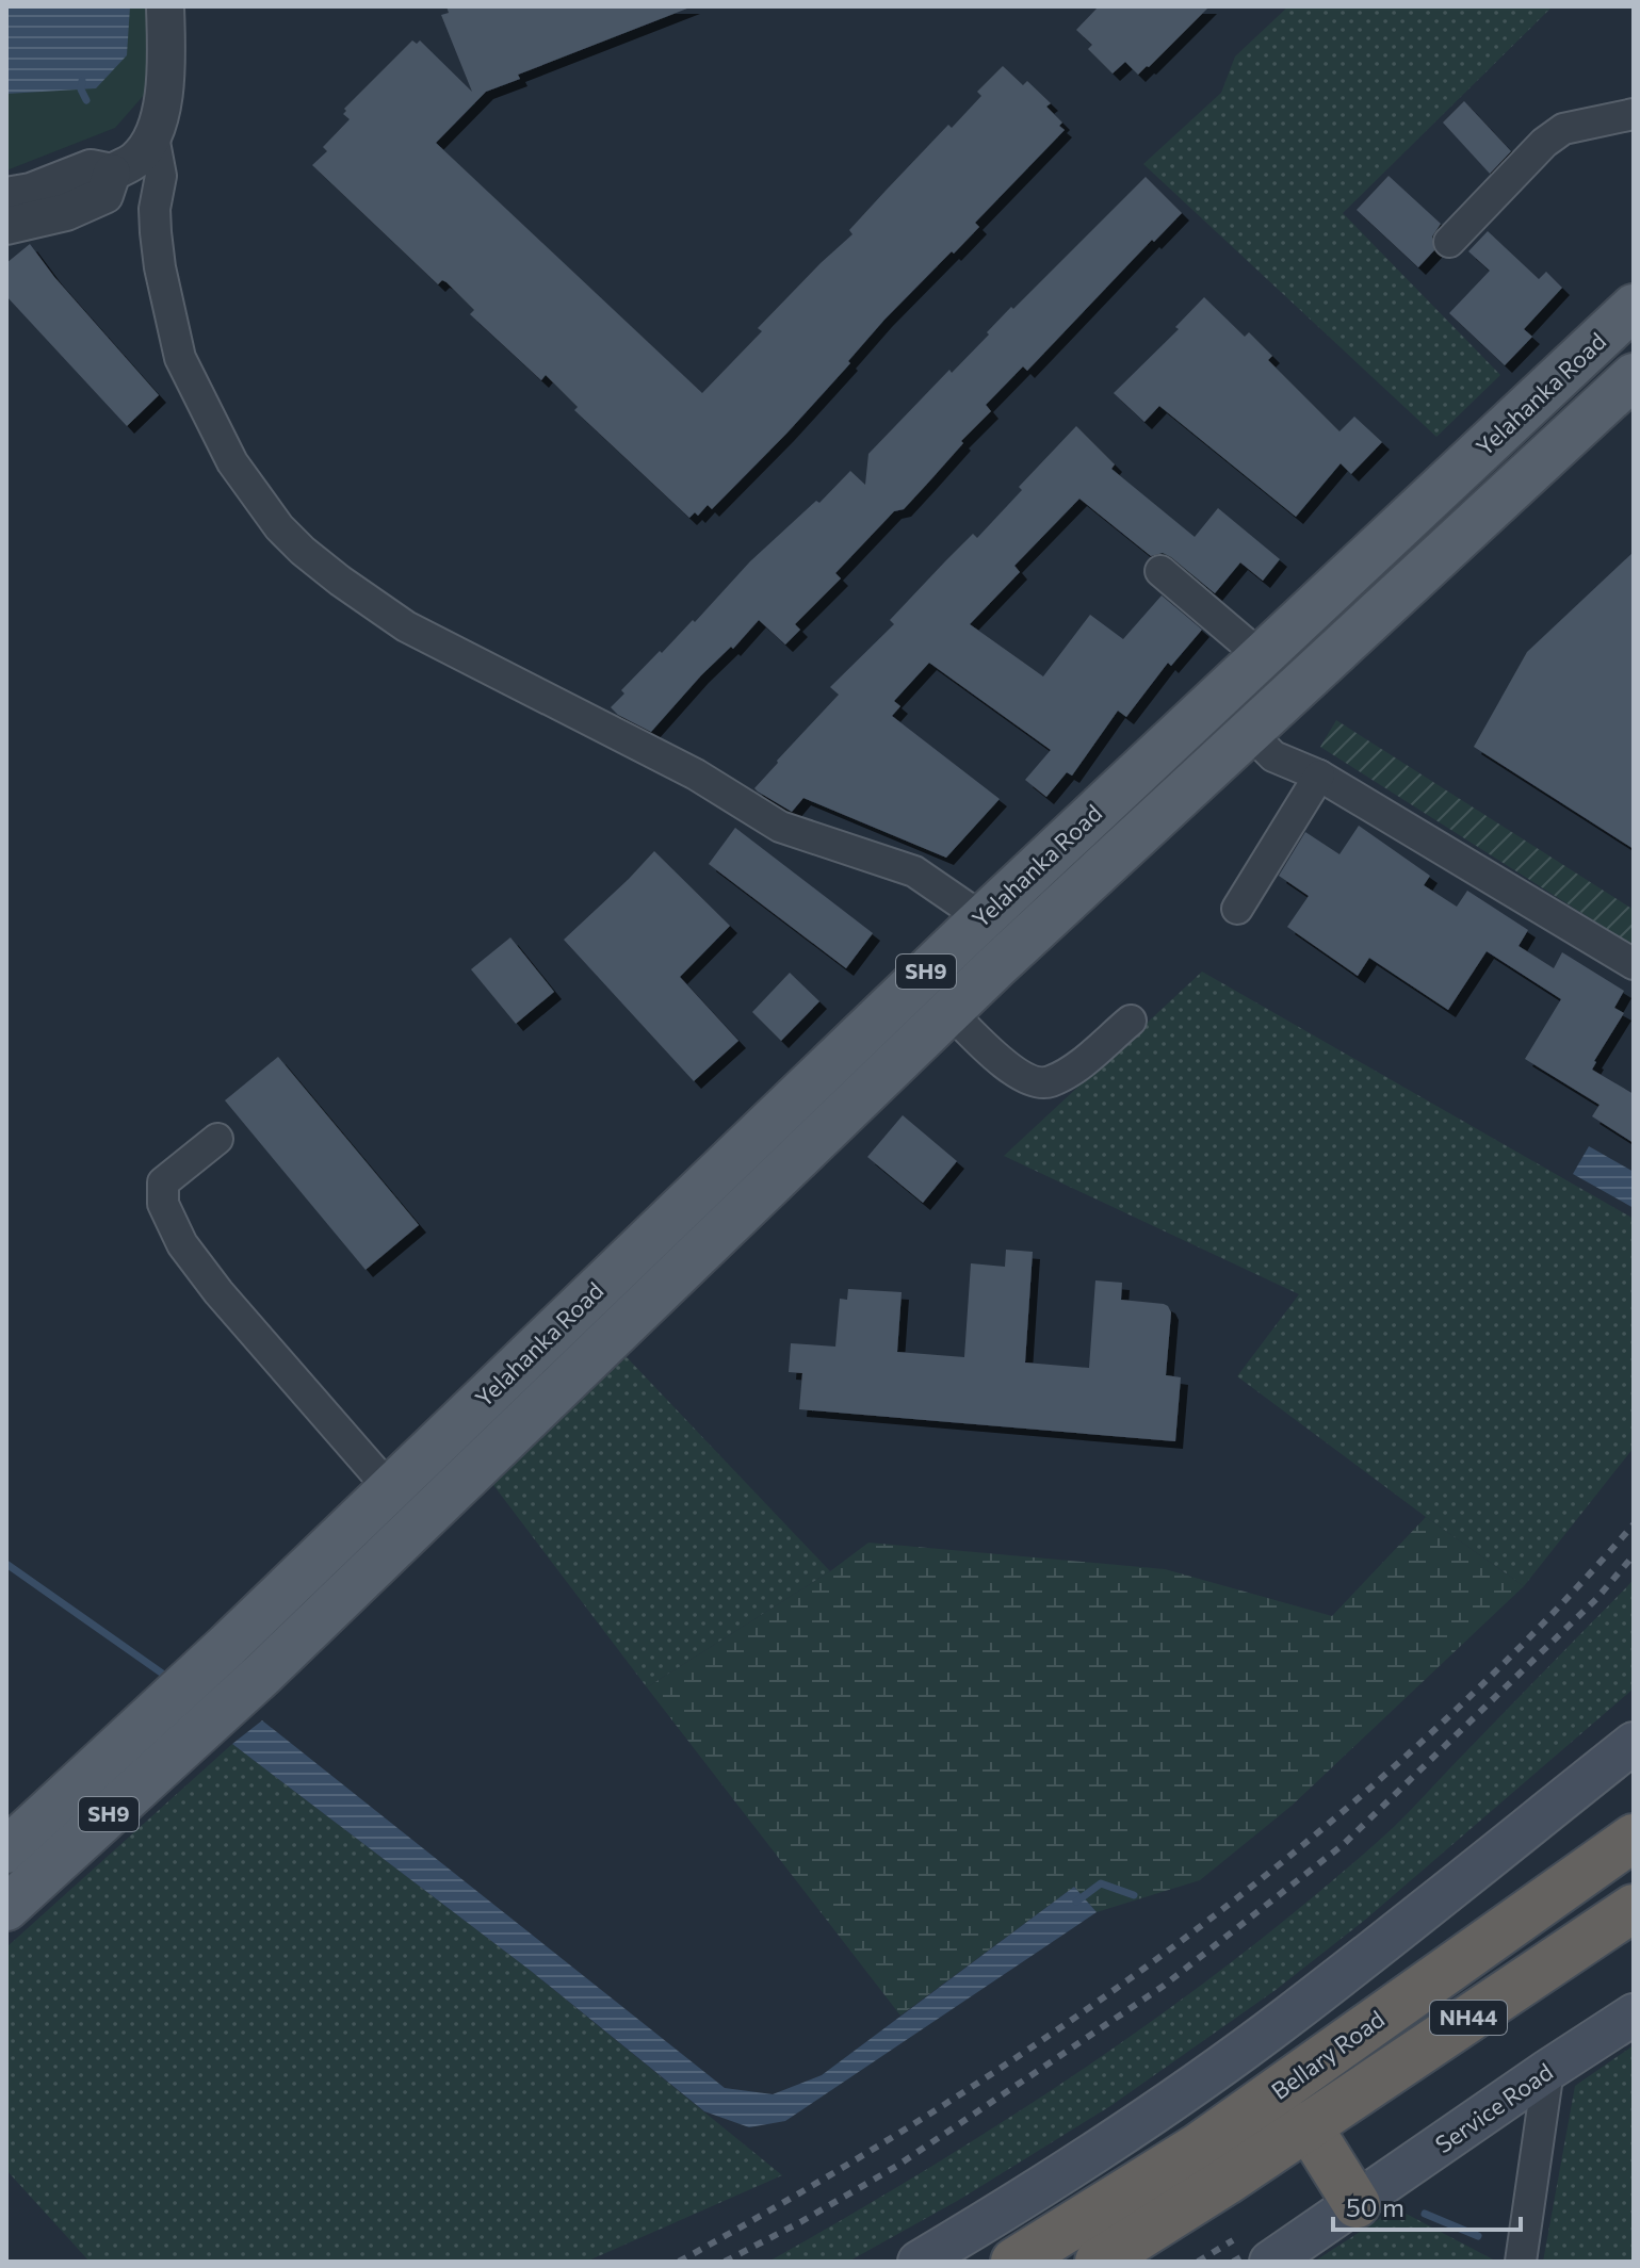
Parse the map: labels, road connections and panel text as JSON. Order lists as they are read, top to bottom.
{
  "streets": {
    "highway": ["NH44", "Bellary Road"],
    "main road": ["Yelahanka Road", "SH9", "Service Road"]
  },
  "crossings": [
    ["Yelahanka Road", "SH9"]
  ],
  "scale_bar": "50 m"
}
